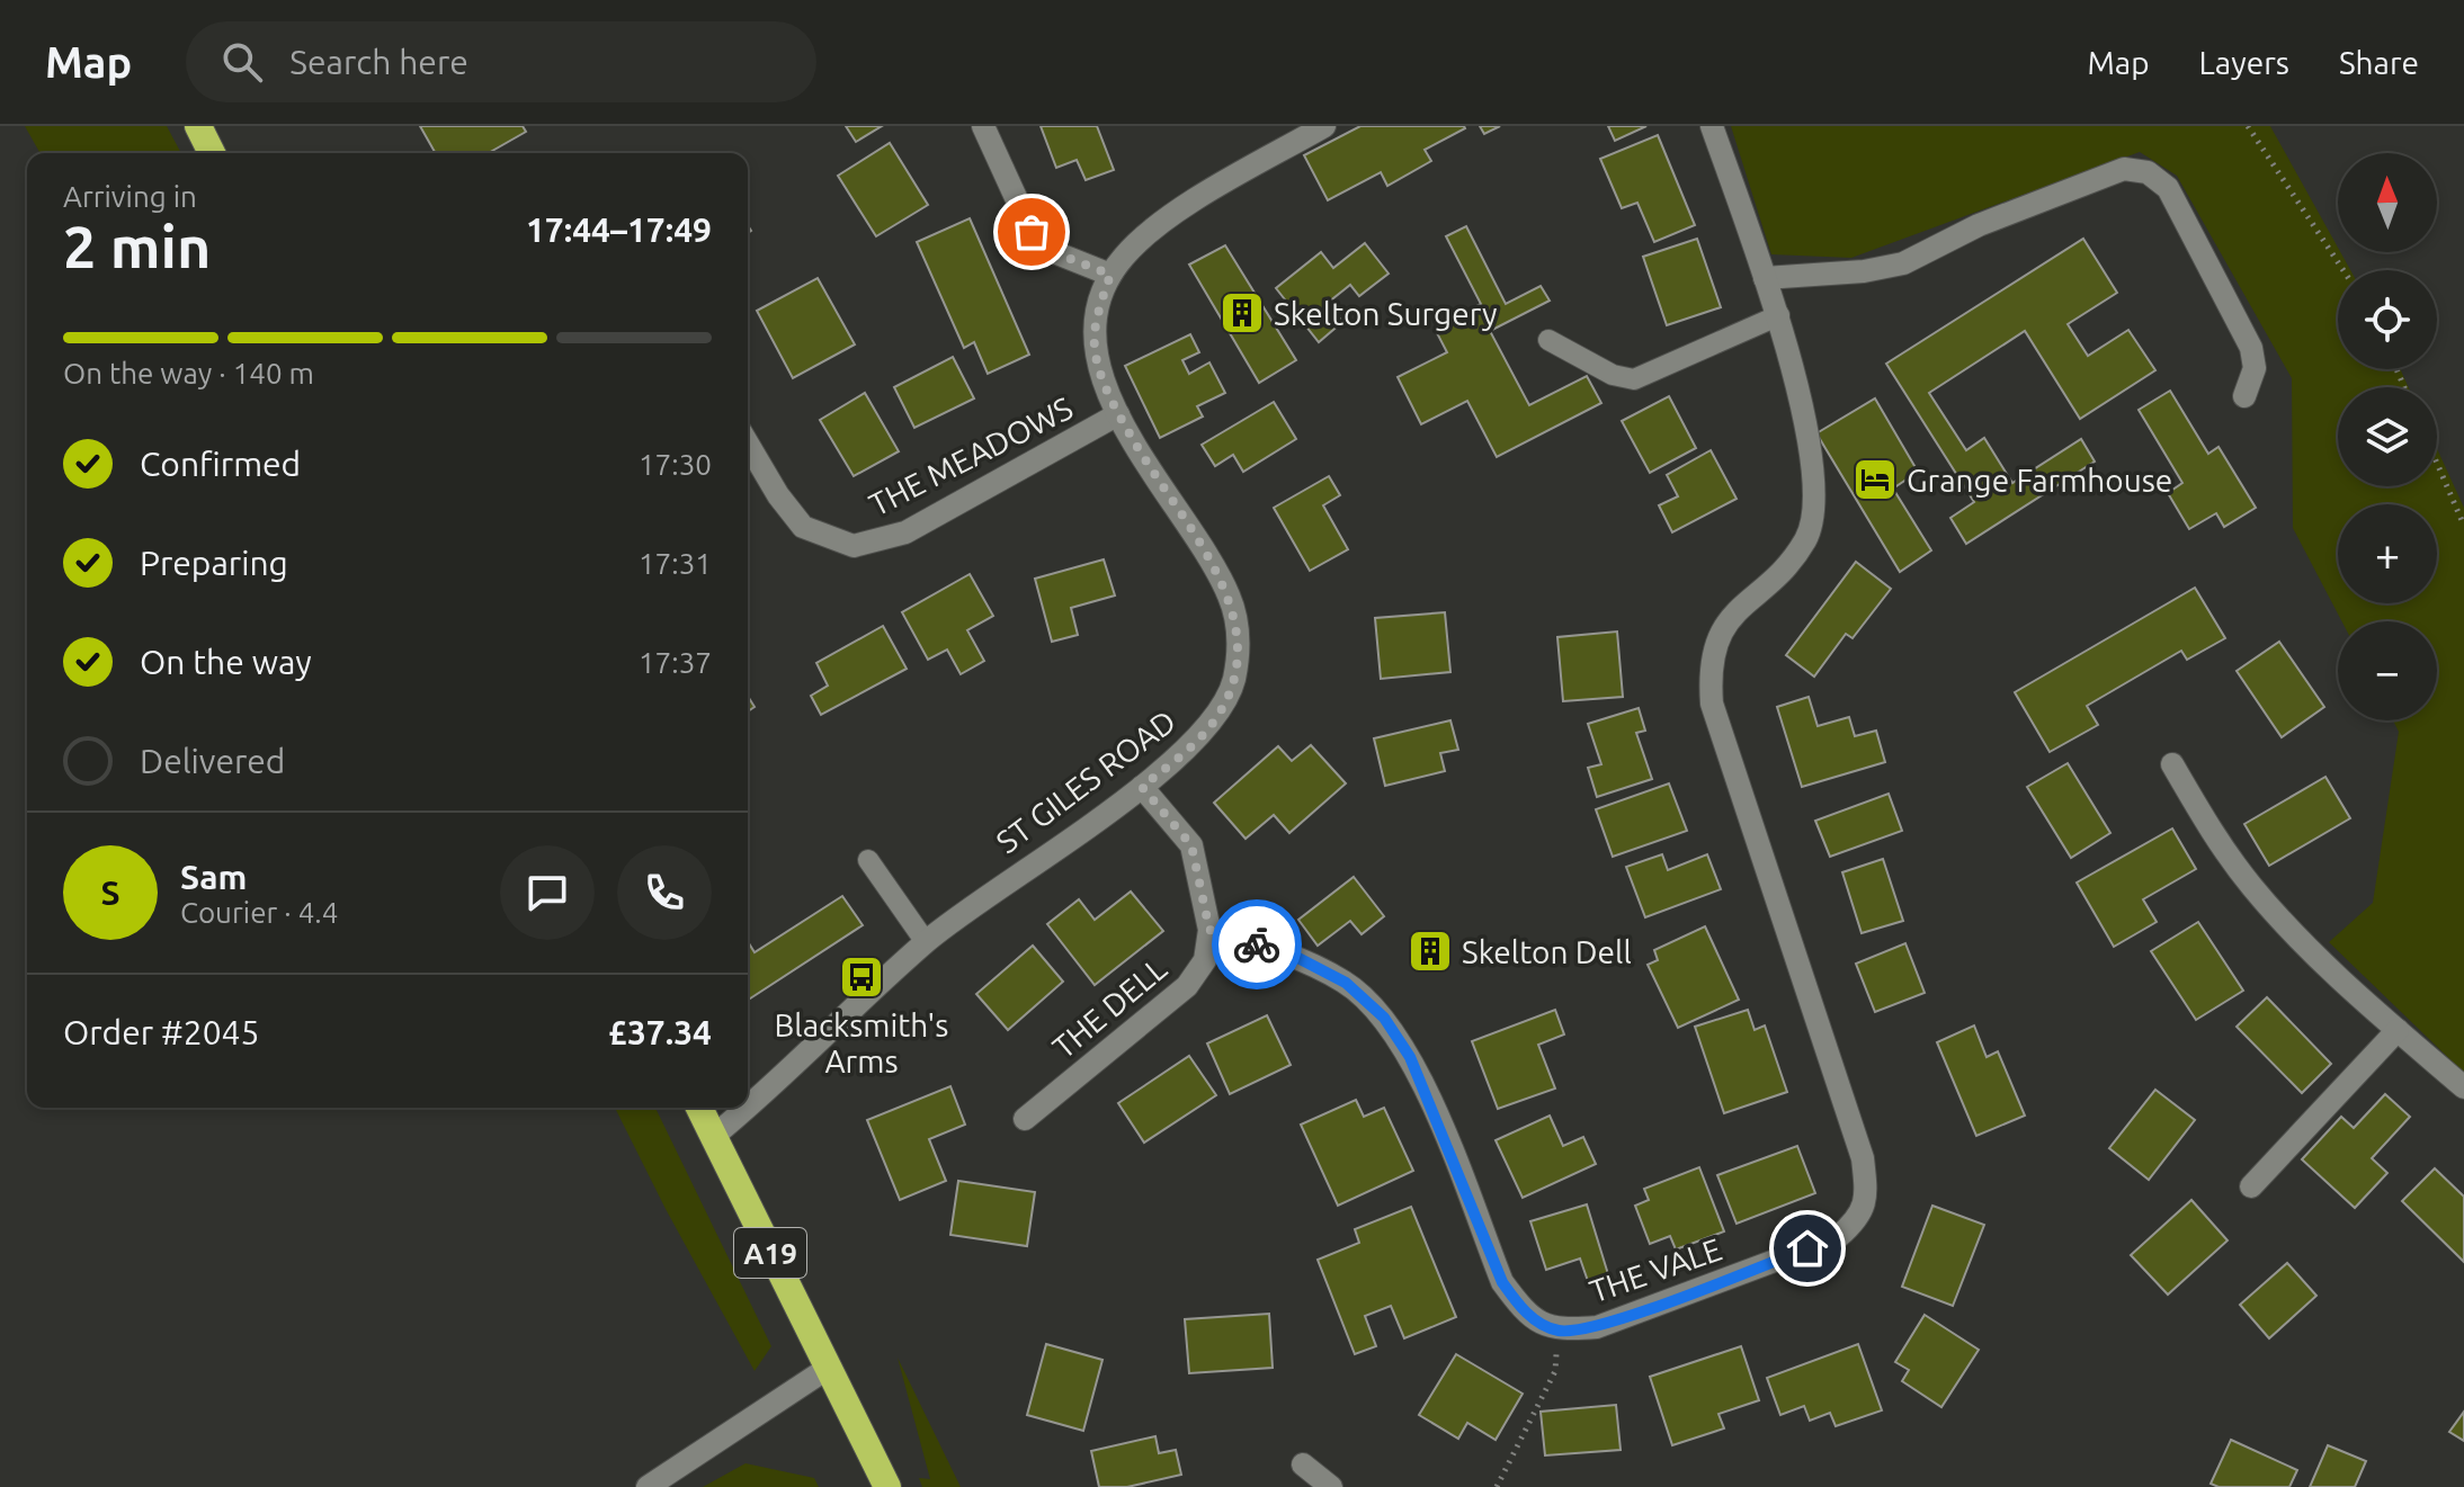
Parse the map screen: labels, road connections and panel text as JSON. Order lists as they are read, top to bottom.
{
  "streets": {
    "highway": ["A19"],
    "street": [
      "THE MEADOWS",
      "ST GILES ROAD",
      "THE DELL",
      "THE VALE"
    ]
  },
  "crossings": [
    ["THE MEADOWS", "ST GILES ROAD"],
    ["ST GILES ROAD", "THE DELL"],
    ["ST GILES ROAD", "A19"],
    ["THE DELL", "THE VALE"]
  ],
  "places": {
    "building": ["Skelton Surgery", "Skelton Dell"],
    "hotel": ["Grange Farmhouse"],
    "bus stop": ["Blacksmith's Arms"]
  },
  "north": "top",
  "page": {
    "header": "Map",
    "search": "Search here",
    "nav": ["Map", "Layers", "Share"],
    "map_buttons": ["+", "−"],
    "heading": ["2 min", "Arriving in", "17:44–17:49"],
    "panel": [
      "Sam",
      "Courier · 4.4",
      "Order #2045",
      "£37.34"
    ],
    "bar": "On the way · 140 m",
    "list": [
      ["Confirmed", "17:30"],
      ["Preparing", "17:31"],
      ["On the way", "17:37"],
      "Delivered"
    ],
    "round": "S"
  }
}
